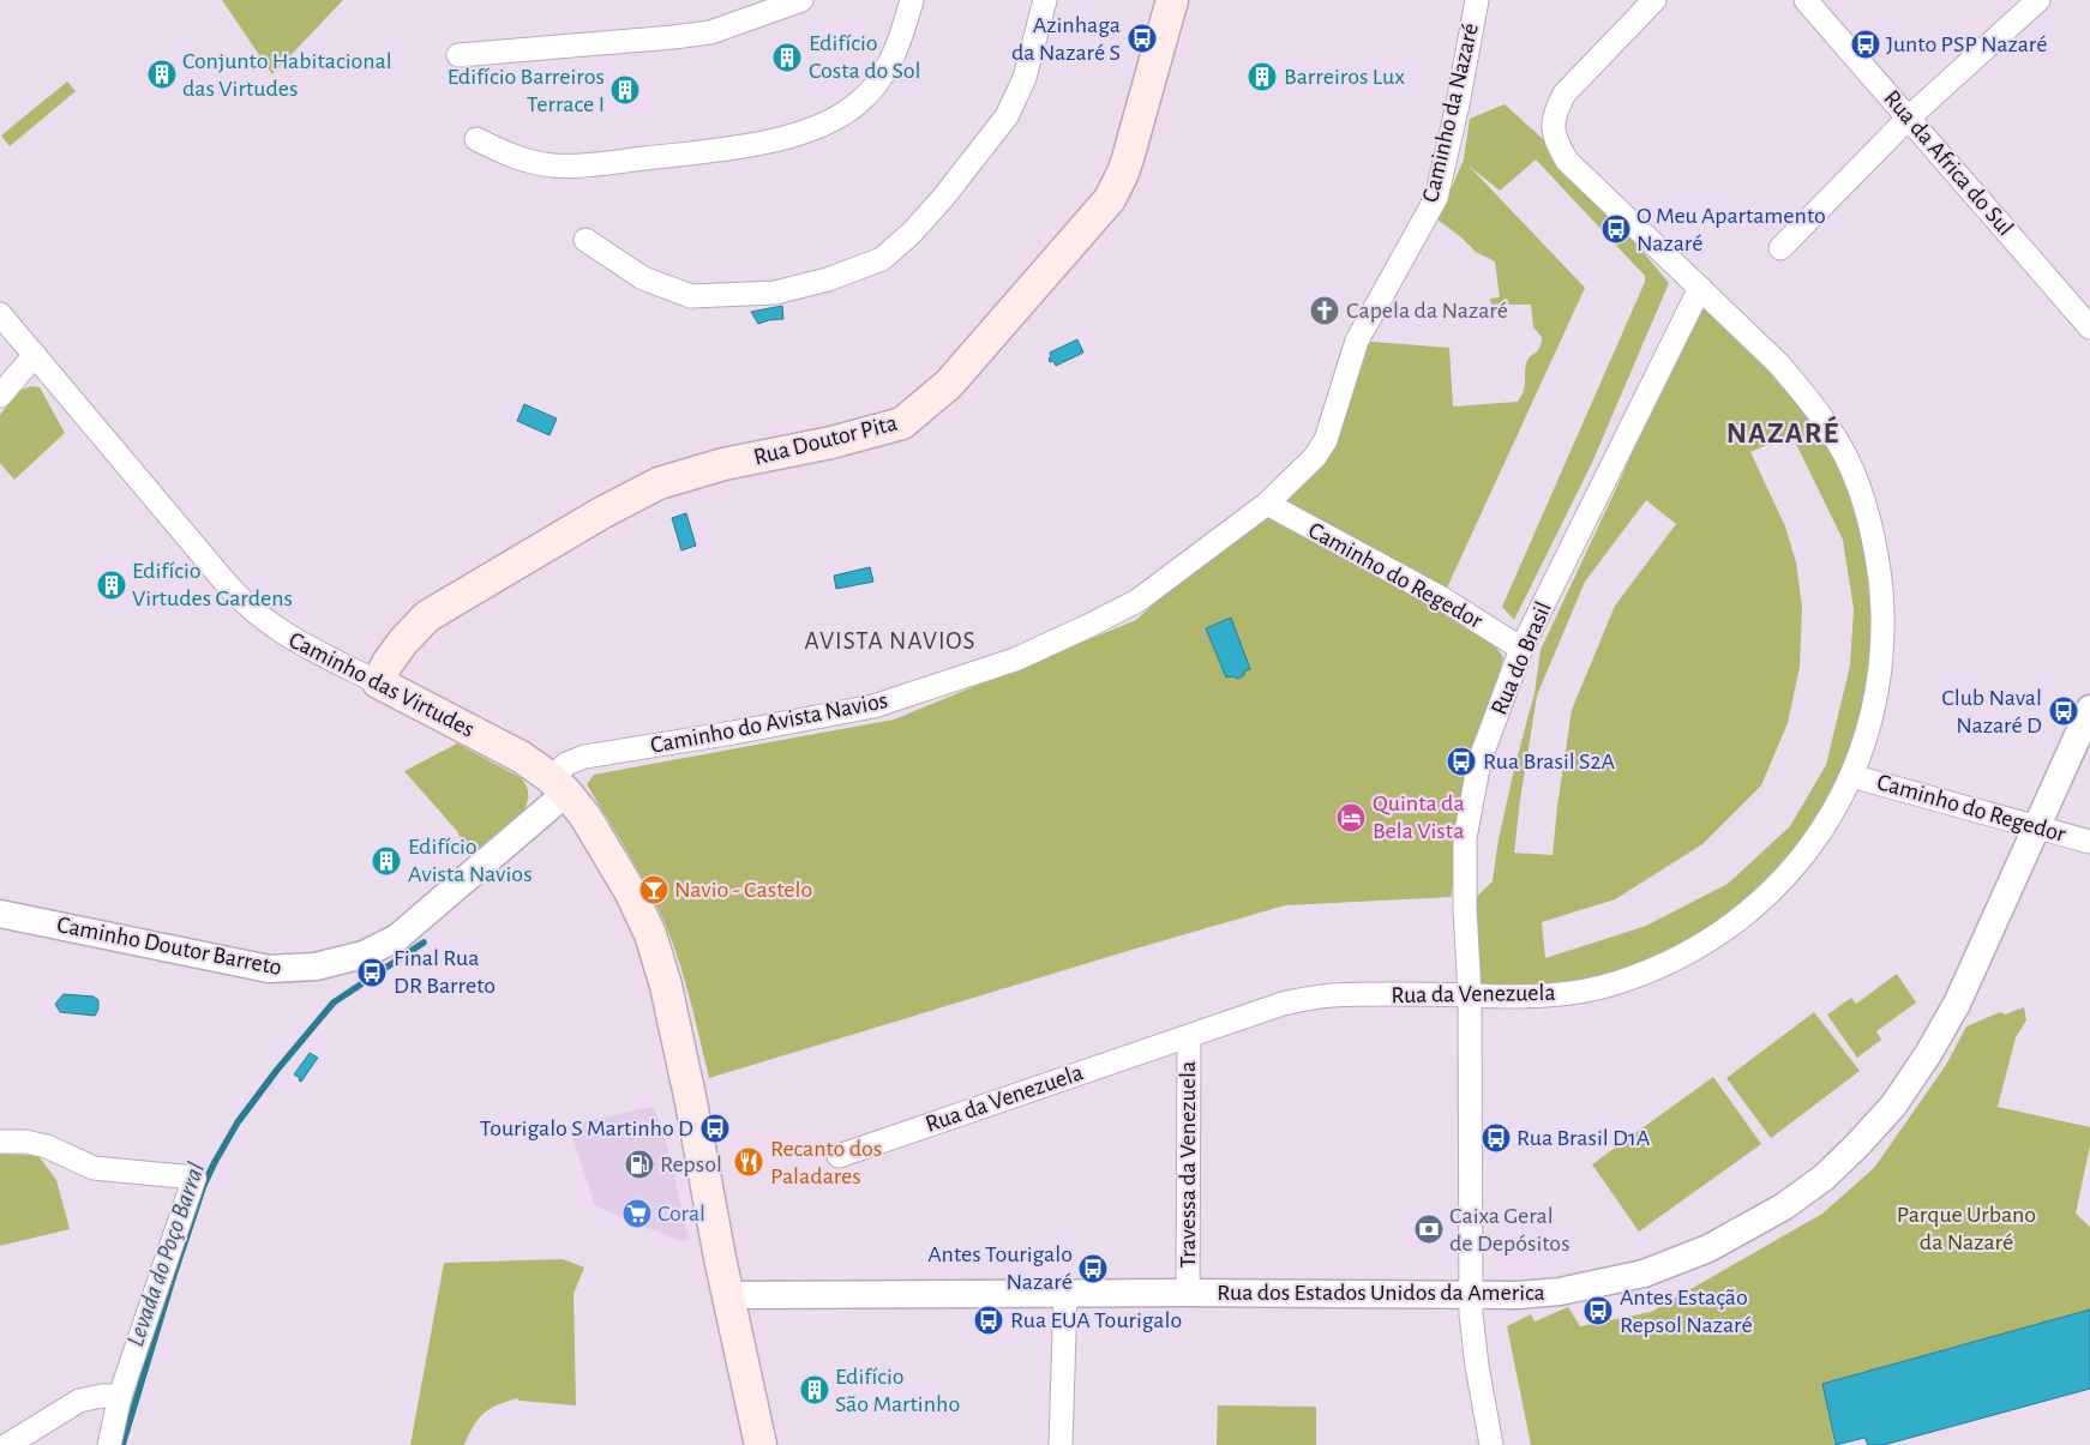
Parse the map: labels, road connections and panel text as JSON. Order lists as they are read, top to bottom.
{
  "streets": {
    "main road": ["Rua Doutor Pita", "Caminho das Virtudes"],
    "street": [
      "Caminho da Nazaré",
      "Rua da Africa do Sul",
      "Caminho do Regedor",
      "Rua do Brasil",
      "Caminho do Avista Navios",
      "Caminho Doutor Barreto",
      "Rua da Venezuela",
      "Travessa da Venezuela",
      "Rua dos Estados Unidos da America"
    ]
  },
  "crossings": [
    ["Caminho da Nazaré", "Caminho do Regedor"],
    ["Caminho da Nazaré", "Caminho do Avista Navios"],
    ["Rua Doutor Pita", "Caminho das Virtudes"],
    ["Caminho do Regedor", "Rua do Brasil"],
    ["Caminho do Regedor", "Caminho do Avista Navios"],
    ["Caminho do Regedor", "Rua da Venezuela"],
    ["Caminho do Regedor", "Rua dos Estados Unidos da America"],
    ["Rua do Brasil", "Rua da Venezuela"],
    ["Rua do Brasil", "Rua dos Estados Unidos da America"],
    ["Caminho das Virtudes", "Caminho do Avista Navios"],
    ["Caminho das Virtudes", "Caminho Doutor Barreto"],
    ["Caminho das Virtudes", "Rua dos Estados Unidos da America"],
    ["Caminho do Avista Navios", "Caminho Doutor Barreto"],
    ["Rua da Venezuela", "Travessa da Venezuela"],
    ["Travessa da Venezuela", "Rua dos Estados Unidos da America"]
  ],
  "districts": ["NAZARÉ", "AVISTA NAVIOS"],
  "water": ["Levada do Poço Barral"],
  "parks": ["Parque Urbano da Nazaré"],
  "places": {
    "bus stop": [
      "Azinhaga da Nazaré S",
      "Junto PSP Nazaré",
      "O Meu Apartamento Nazaré",
      "Club Naval Nazaré D",
      "Rua Brasil S2A",
      "Final Rua DR Barreto",
      "Tourigalo S Martinho D",
      "Rua Brasil D1A",
      "Antes Tourigalo Nazaré",
      "Antes Estação Repsol Nazaré",
      "Rua EUA Tourigalo"
    ],
    "building": [
      "Edifício Costa do Sol",
      "Conjunto Habitacional das Virtudes",
      "Barreiros Lux",
      "Edifício Barreiros Terrace I",
      "Edifício Virtudes Gardens",
      "Edifício Avista Navios",
      "Edifício São Martinho"
    ],
    "church": ["Capela da Nazaré"],
    "hotel": ["Quinta da Bela Vista"],
    "bar": ["Navio - Castelo"],
    "restaurant": ["Recanto dos Paladares"],
    "fuel station": ["Repsol"],
    "supermarket": ["Coral"],
    "bank": ["Caixa Geral de Depósitos"]
  }
}
